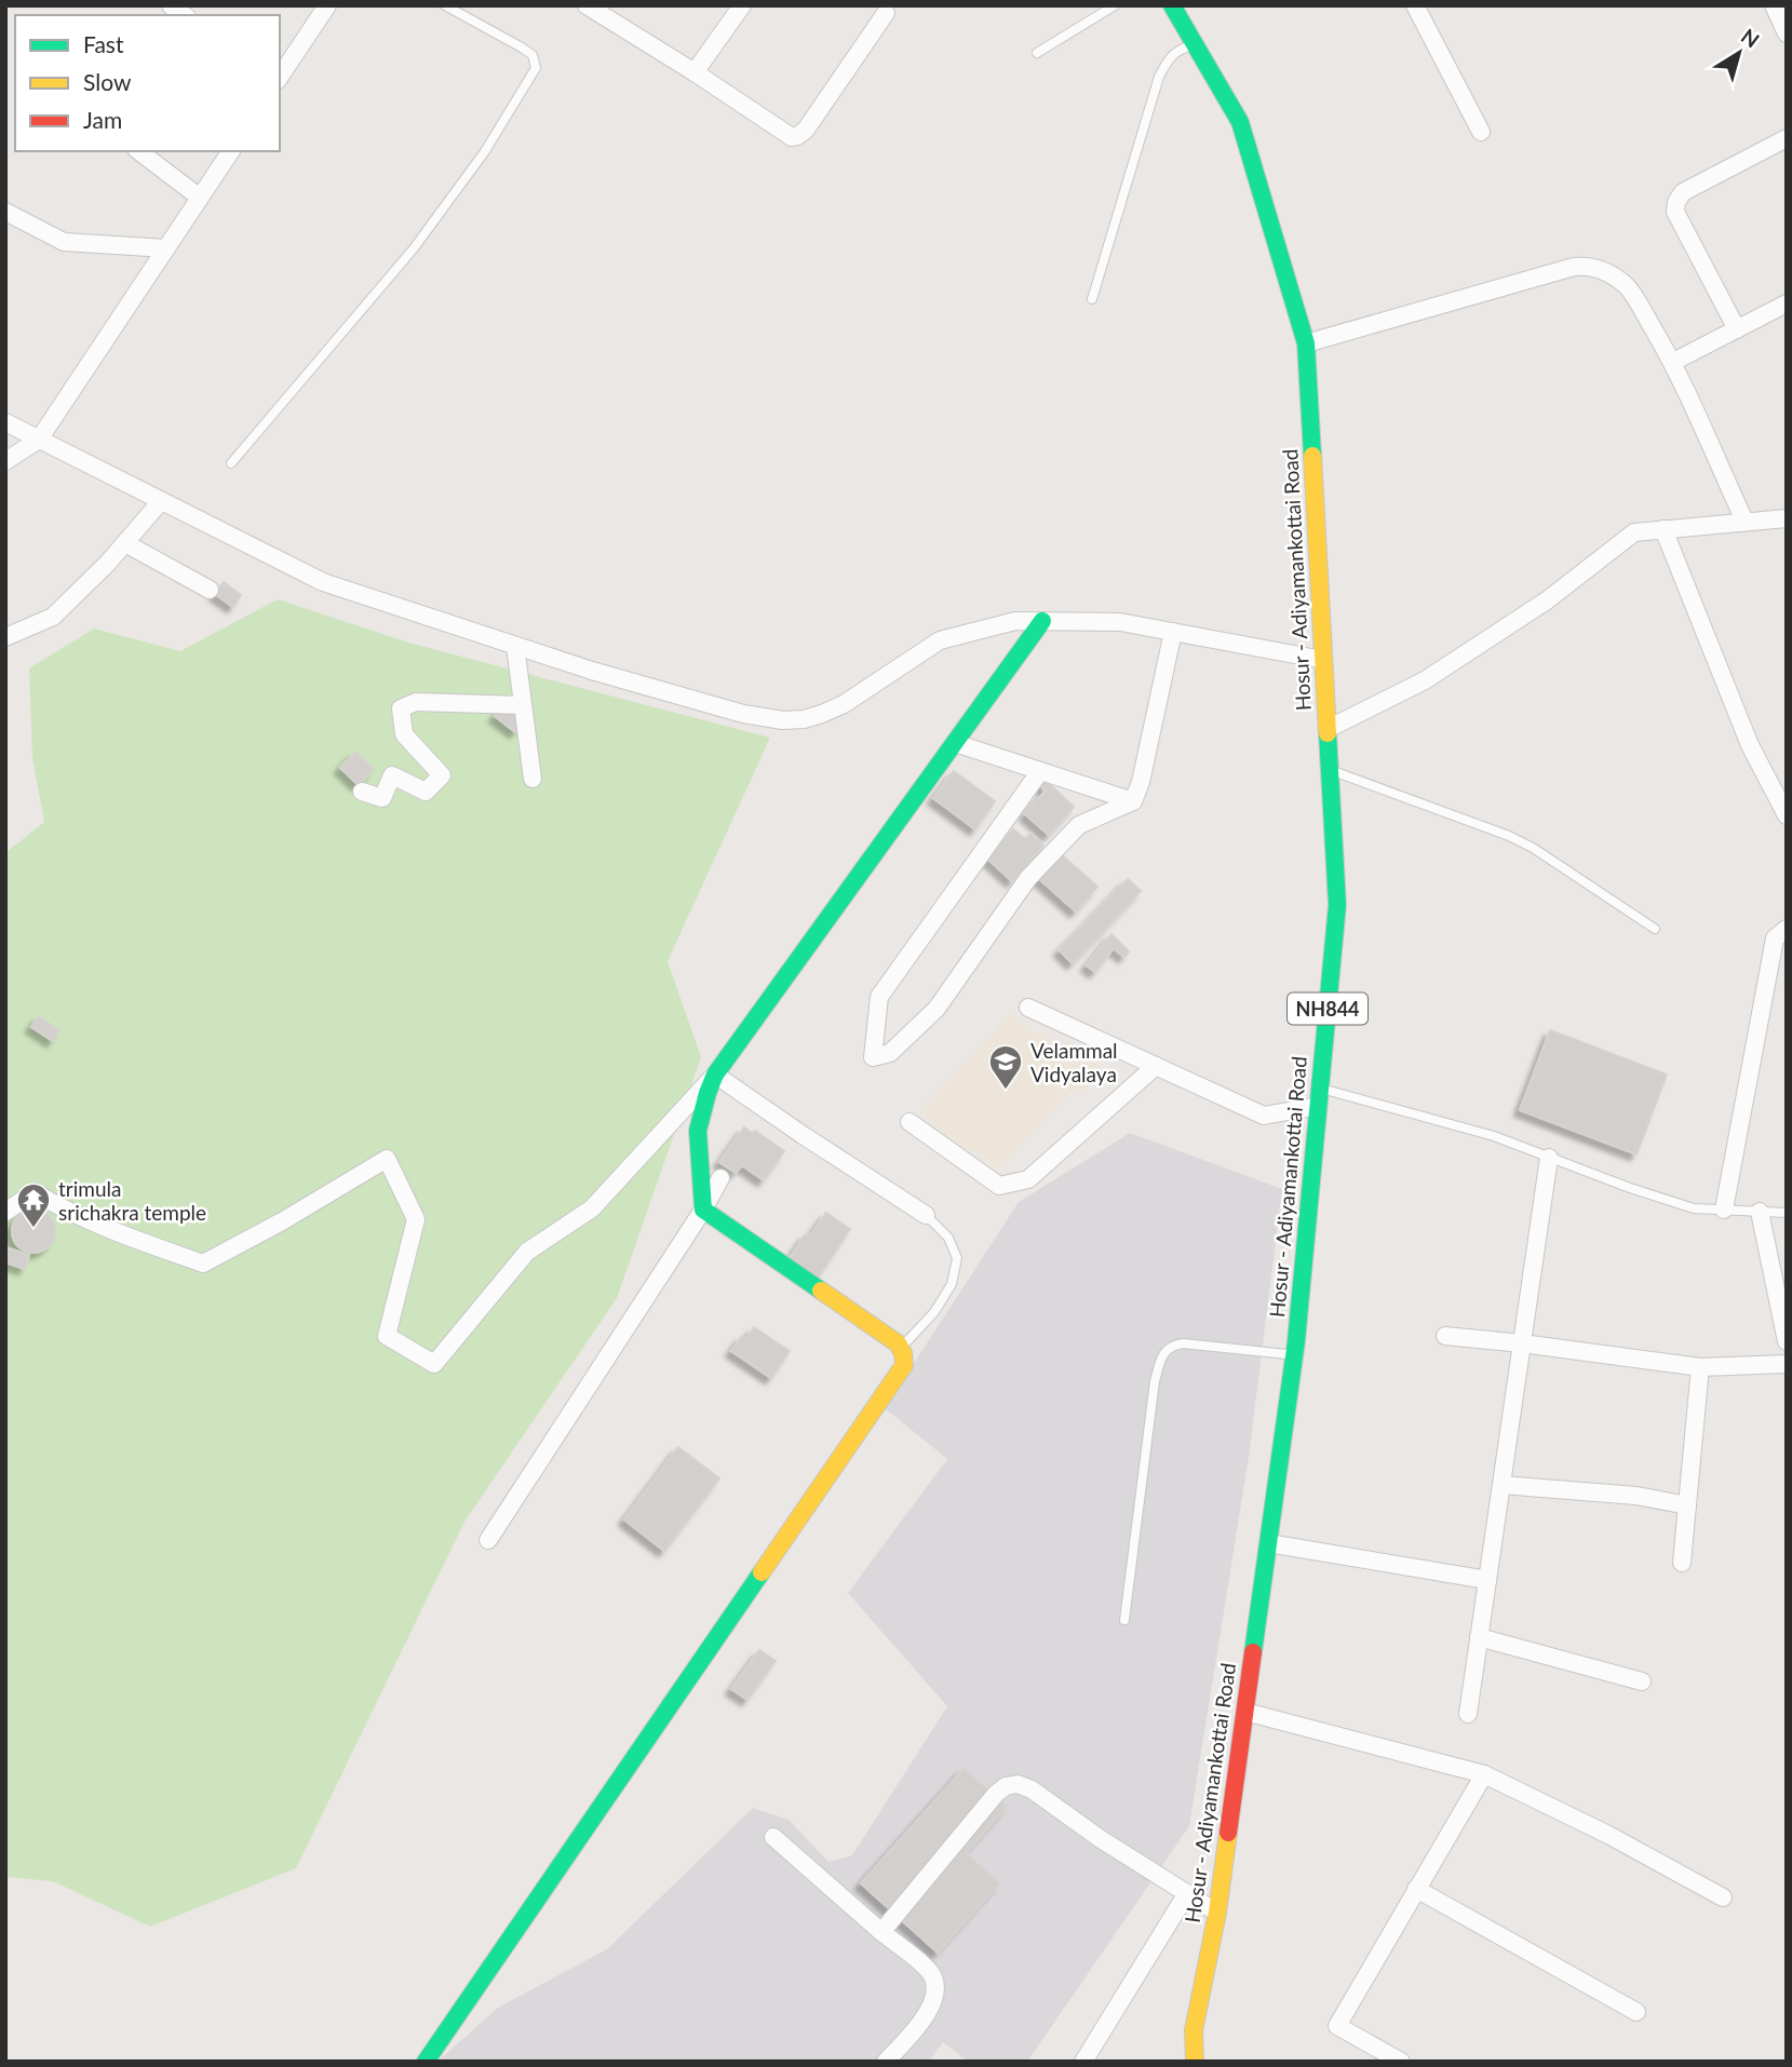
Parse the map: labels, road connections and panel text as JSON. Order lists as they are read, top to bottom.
{
  "streets": {
    "main road": ["Hosur - Adiyamankottai Road", "NH844"]
  },
  "places": {
    "school or university": ["Velammal Vidyalaya"],
    "temple": ["trimula srichakra temple"]
  },
  "legend": ["Fast", "Slow", "Jam"],
  "north": "top right"
}
